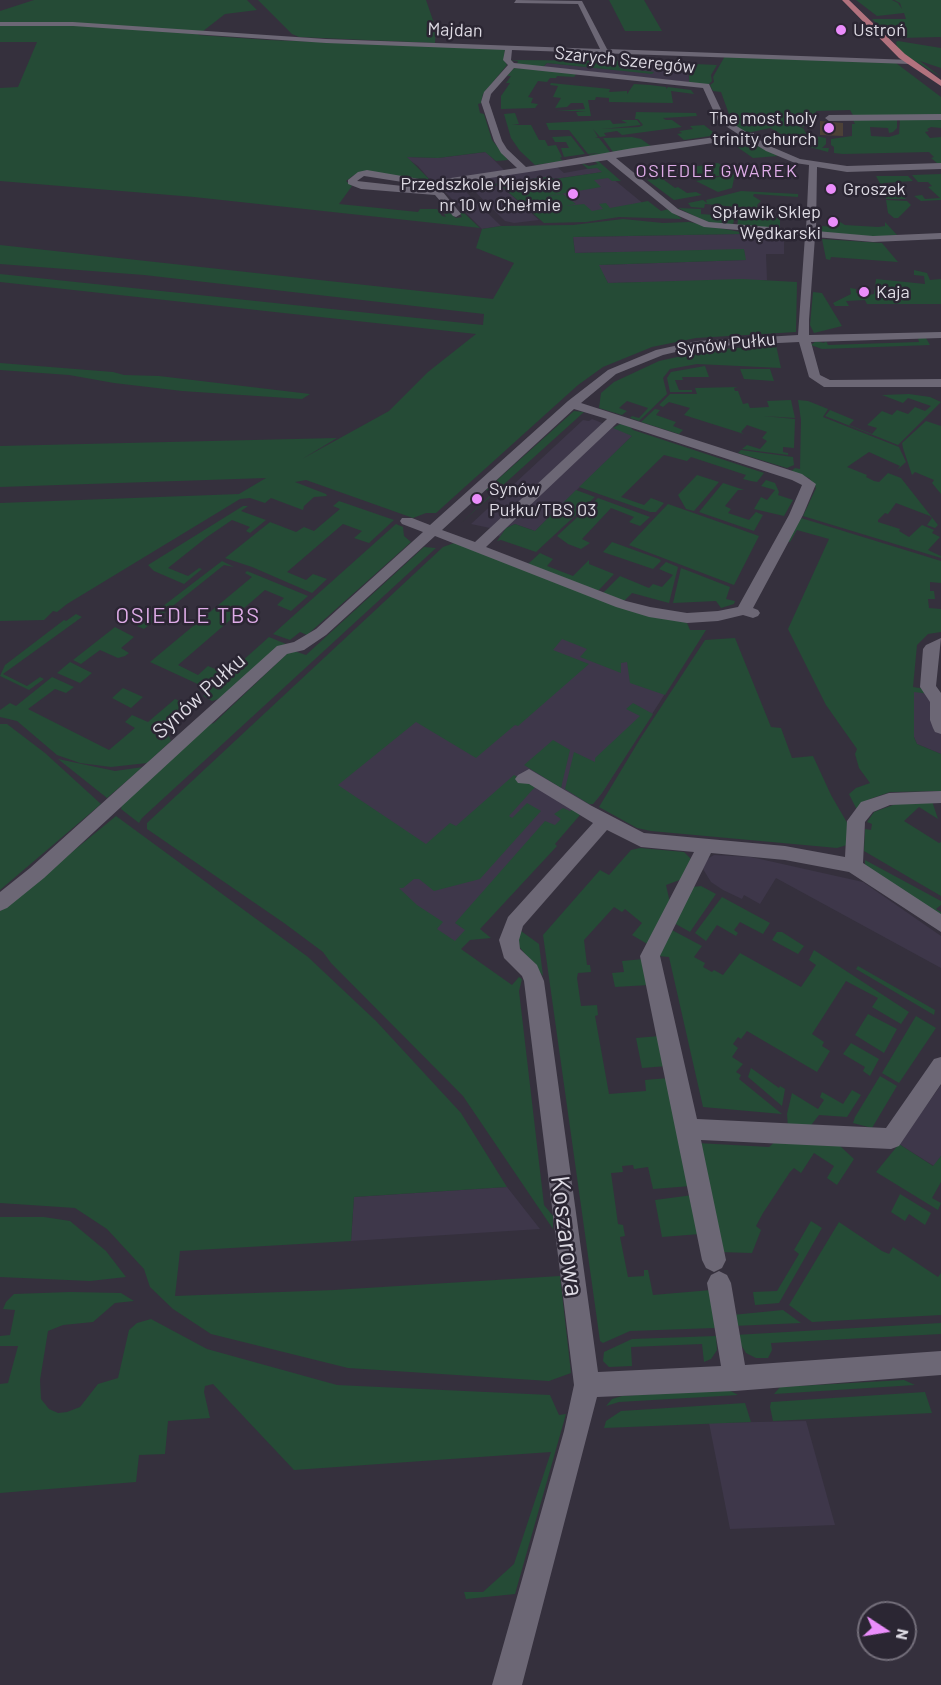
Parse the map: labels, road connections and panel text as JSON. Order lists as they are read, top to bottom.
{
  "streets": {
    "street": [
      "Majdan",
      "Szarych Szeregów",
      "Synów Pułku",
      "Koszarowa"
    ]
  },
  "districts": ["OSIEDLE GWAREK", "OSIEDLE TBS"],
  "places": [
    "Ustroń",
    "The most holy trinity church",
    "Groszek",
    "Przedszkole Miejskie nr 10 w Chełmie",
    "Spławik Sklep Wędkarski",
    "Kaja",
    "Synów Pułku/TBS 03"
  ],
  "north": "right"
}
